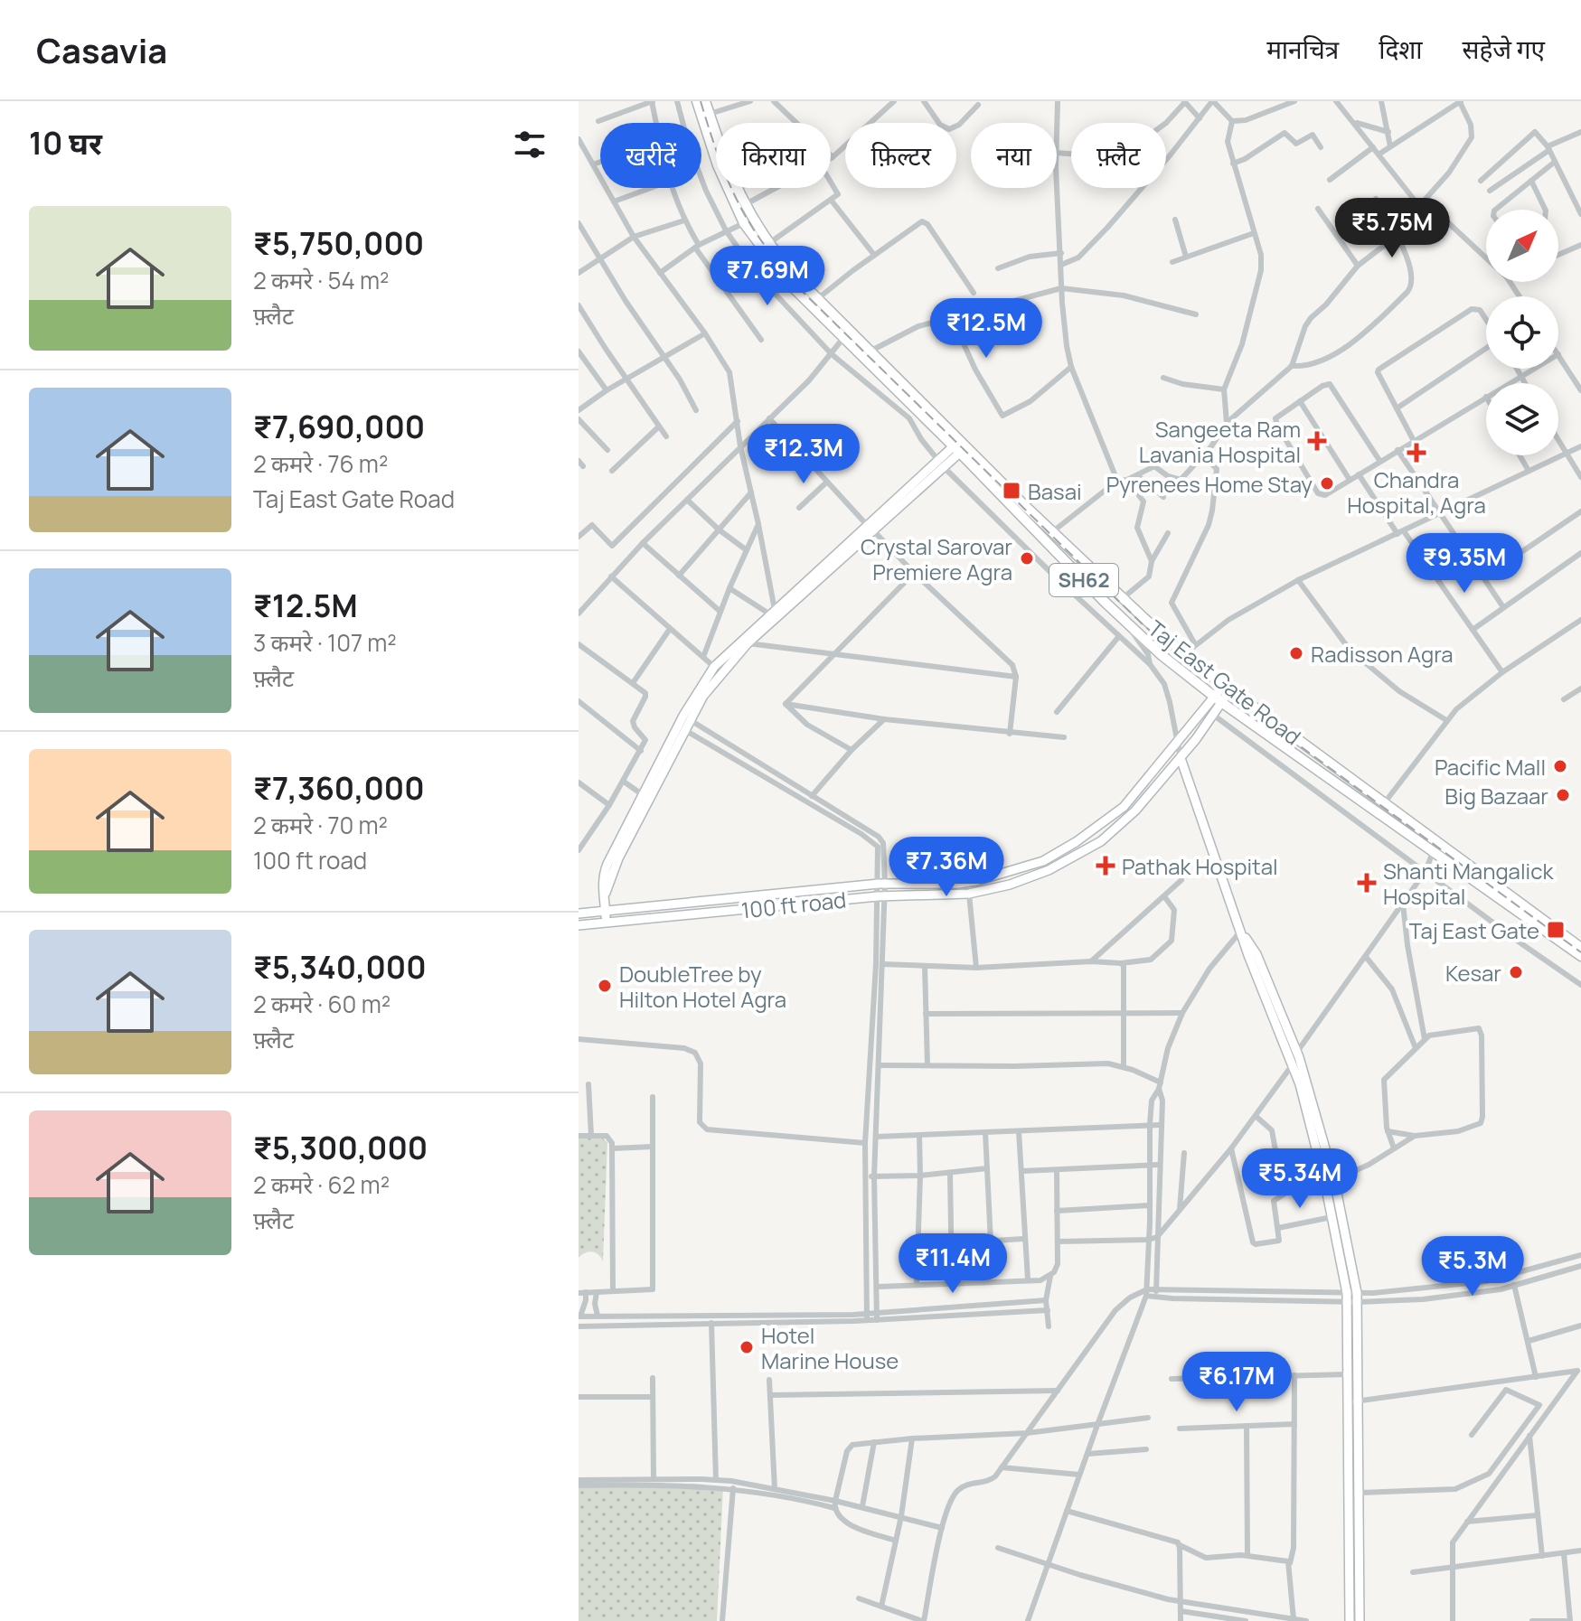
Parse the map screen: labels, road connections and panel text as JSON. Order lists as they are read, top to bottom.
{
  "streets": {
    "main road": ["SH62", "Taj East Gate Road"],
    "street": ["100 ft road"]
  },
  "crossings": [
    ["SH62", "Taj East Gate Road"],
    ["SH62", "100 ft road"],
    ["Taj East Gate Road", "100 ft road"]
  ],
  "places": {
    "health": [
      "Sangeeta Ram Lavania Hospital",
      "Chandra Hospital, Agra",
      "Pathak Hospital",
      "Shanti Mangalick Hospital"
    ],
    "other": [
      "Pyrenees Home Stay",
      "Crystal Sarovar Premiere Agra",
      "Radisson Agra",
      "Pacific Mall",
      "Big Bazaar",
      "Kesar",
      "DoubleTree by Hilton Hotel Agra",
      "Hotel Marine House"
    ],
    "transit": ["Basai", "Taj East Gate"]
  },
  "north": "top right",
  "page": {
    "header": "Casavia",
    "nav": ["मानचित्र", "दिशा", "सहेजे गए"],
    "heading": "10 घर",
    "chip": [
      "खरीदें",
      "किराया",
      "फ़िल्टर",
      "नया",
      "फ़्लैट"
    ],
    "list": [
      {
        "name": "₹5,750,000",
        "note": "2 कमरे · 54 m² · फ़्लैट"
      },
      {
        "name": "₹7,690,000",
        "note": "2 कमरे · 76 m² · Taj East Gate Road"
      },
      {
        "name": "₹12.5M",
        "note": "3 कमरे · 107 m² · फ़्लैट"
      },
      {
        "name": "₹7,360,000",
        "note": "2 कमरे · 70 m² · 100 ft road"
      },
      {
        "name": "₹5,340,000",
        "note": "2 कमरे · 60 m² · फ़्लैट"
      },
      {
        "name": "₹5,300,000",
        "note": "2 कमरे · 62 m² · फ़्लैट"
      }
    ],
    "price": [
      "₹5.75M",
      "₹7.69M",
      "₹12.5M",
      "₹12.3M",
      "₹9.35M",
      "₹7.36M",
      "₹5.34M",
      "₹11.4M",
      "₹5.3M",
      "₹6.17M"
    ]
  }
}
